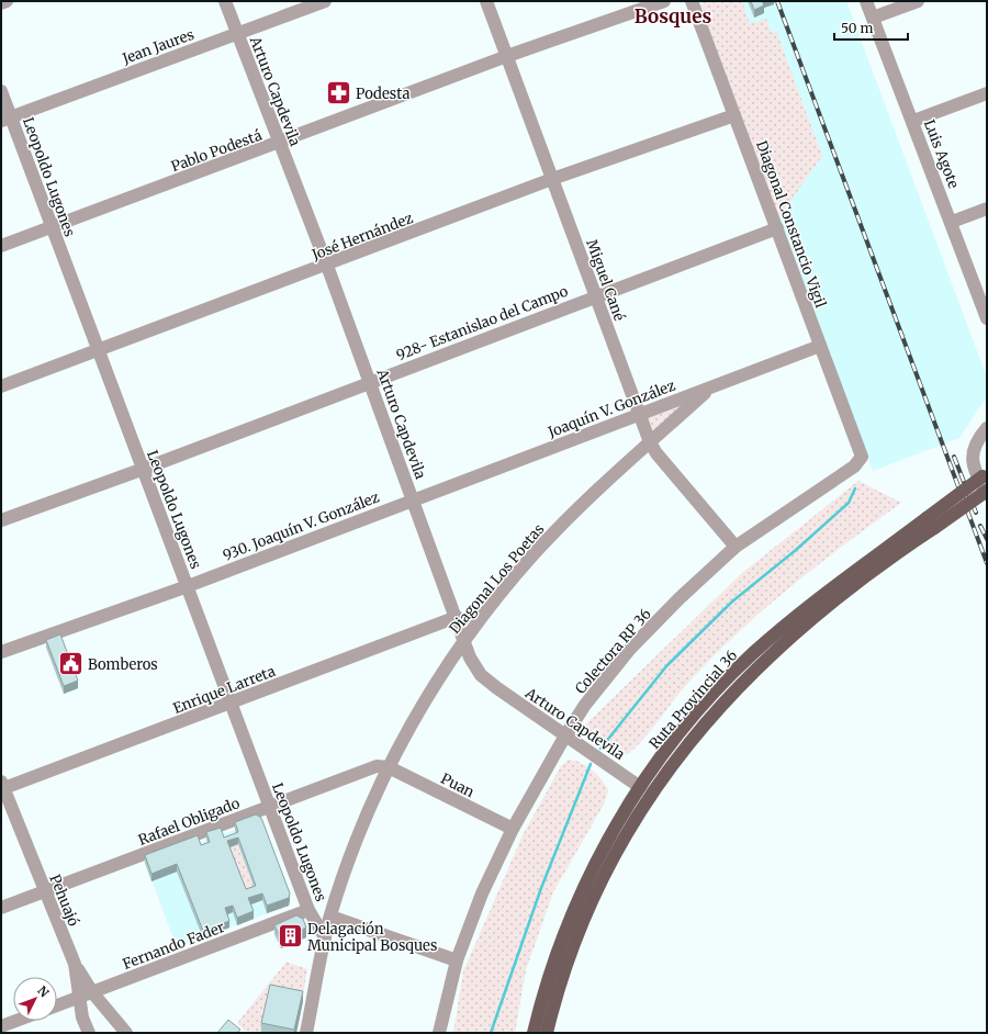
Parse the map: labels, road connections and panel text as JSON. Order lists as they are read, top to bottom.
{
  "streets": {
    "main road": ["Ruta Provincial 36"],
    "street": [
      "Jean Jaures",
      "Arturo Capdevila",
      "Pablo Podestá",
      "Luis Agote",
      "Leopoldo Lugones",
      "Diagonal Constancio Vigil",
      "José Hernández",
      "Miguel Cané",
      "928- Estanislao del Campo",
      "Joaquín V. González",
      "930. Joaquín V. González",
      "Diagonal Los Poetas",
      "Colectora RP 36",
      "Enrique Larreta",
      "Puan",
      "Rafael Obligado",
      "Pehuajó",
      "Fernando Fader"
    ]
  },
  "crossings": [
    ["Jean Jaures", "Arturo Capdevila"],
    ["Jean Jaures", "Leopoldo Lugones"],
    ["Arturo Capdevila", "Pablo Podestá"],
    ["Arturo Capdevila", "José Hernández"],
    ["Arturo Capdevila", "928- Estanislao del Campo"],
    ["Arturo Capdevila", "Joaquín V. González"],
    ["Arturo Capdevila", "930. Joaquín V. González"],
    ["Arturo Capdevila", "Diagonal Los Poetas"],
    ["Arturo Capdevila", "Colectora RP 36"],
    ["Arturo Capdevila", "Enrique Larreta"],
    ["Arturo Capdevila", "Ruta Provincial 36"],
    ["Pablo Podestá", "Leopoldo Lugones"],
    ["Pablo Podestá", "Miguel Cané"],
    ["Leopoldo Lugones", "José Hernández"],
    ["Leopoldo Lugones", "928- Estanislao del Campo"],
    ["Leopoldo Lugones", "930. Joaquín V. González"],
    ["Leopoldo Lugones", "Diagonal Los Poetas"],
    ["Leopoldo Lugones", "Enrique Larreta"],
    ["Leopoldo Lugones", "Rafael Obligado"],
    ["Leopoldo Lugones", "Fernando Fader"],
    ["Diagonal Constancio Vigil", "José Hernández"],
    ["Diagonal Constancio Vigil", "928- Estanislao del Campo"],
    ["Diagonal Constancio Vigil", "Joaquín V. González"],
    ["Diagonal Constancio Vigil", "Colectora RP 36"],
    ["José Hernández", "Miguel Cané"],
    ["Miguel Cané", "928- Estanislao del Campo"],
    ["Miguel Cané", "Joaquín V. González"],
    ["Miguel Cané", "Diagonal Los Poetas"],
    ["Miguel Cané", "Colectora RP 36"],
    ["Joaquín V. González", "930. Joaquín V. González"],
    ["Joaquín V. González", "Diagonal Los Poetas"],
    ["Diagonal Los Poetas", "Puan"],
    ["Diagonal Los Poetas", "Rafael Obligado"],
    ["Colectora RP 36", "Puan"],
    ["Enrique Larreta", "Pehuajó"],
    ["Puan", "Rafael Obligado"],
    ["Rafael Obligado", "Pehuajó"],
    ["Pehuajó", "Fernando Fader"]
  ],
  "districts": ["Bosques"],
  "places": {
    "pharmacy": ["Podesta"],
    "public building": ["Bomberos"],
    "building": ["Delagación Municipal Bosques"]
  },
  "scale_bar": "50 m",
  "north": "top right"
}
